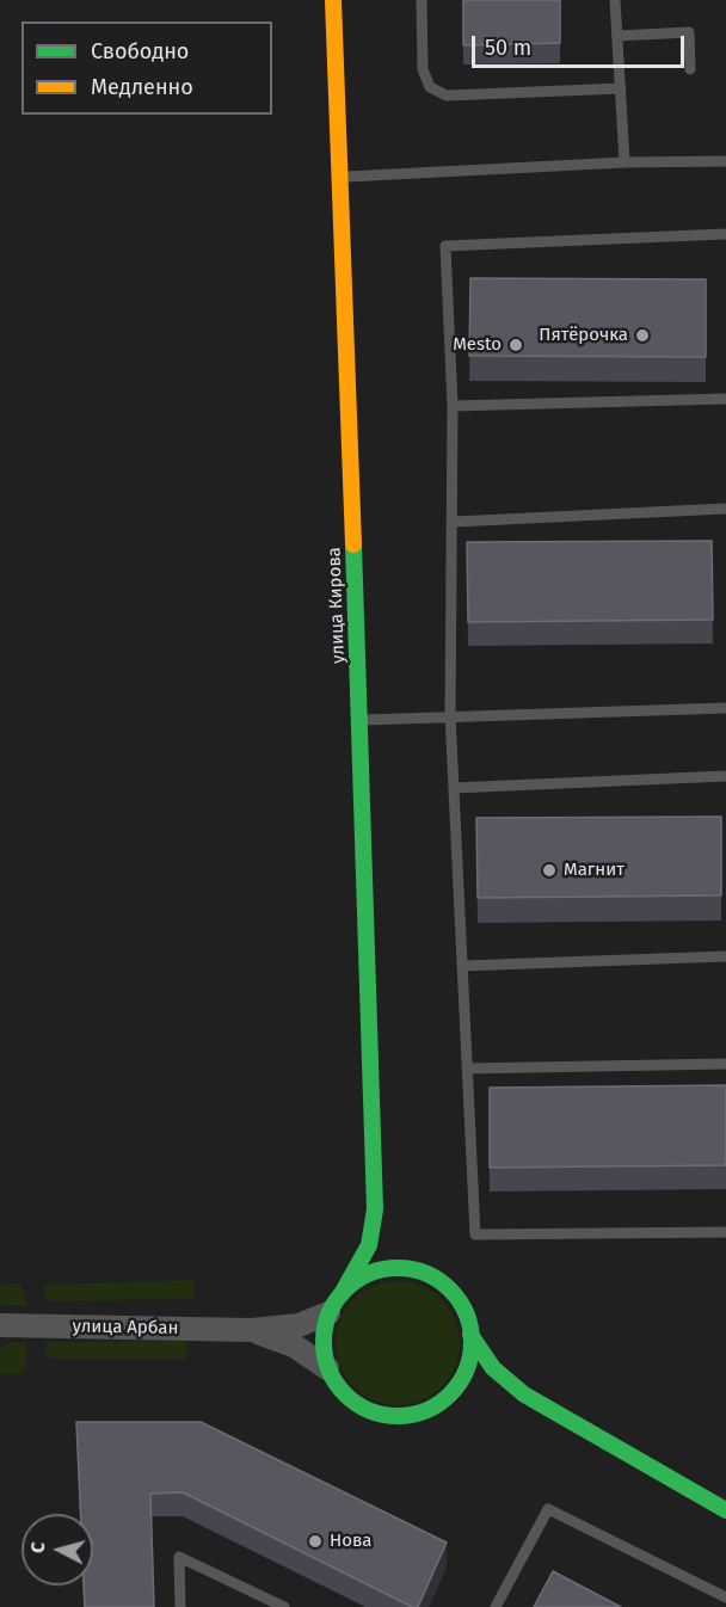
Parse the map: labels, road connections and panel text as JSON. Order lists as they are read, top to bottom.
{
  "streets": {
    "main road": ["улица Кирова"],
    "street": ["улица Арбан"]
  },
  "places": [
    "Пятёрочка",
    "Mesto",
    "Магнит",
    "Нова"
  ],
  "legend": ["Свободно", "Медленно"],
  "scale_bar": "50 m",
  "north": "left"
}
